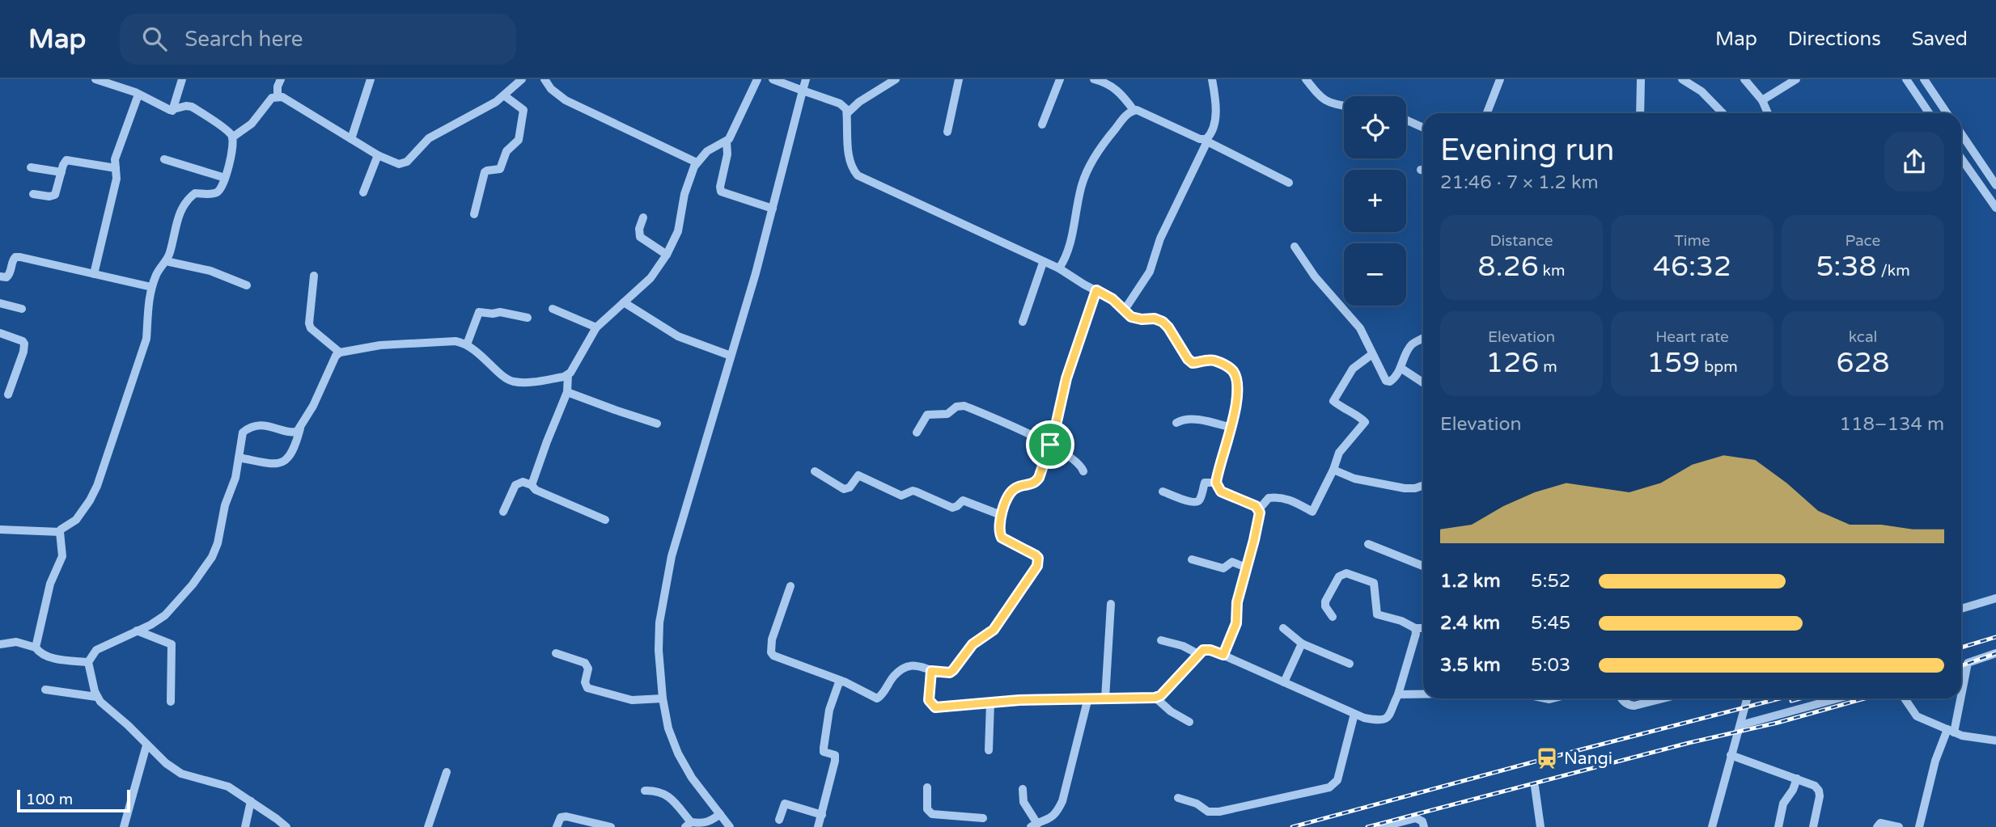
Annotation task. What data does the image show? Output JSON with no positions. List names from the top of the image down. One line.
{"places":{"station":["Nangi"]},"scale_bar":"100 m","page":{"header":"Map","search":"Search here","nav":["Map","Directions","Saved"],"map_buttons":["+","−"],"heading":["Evening run","21:46 · 7 × 1.2 km"],"stats":[["Distance","8.26 km"],["Time","46:32"],["Pace","5:38 /km"],["Elevation","126 m"],["Heart rate","159 bpm"],["kcal","628"]],"chart":["Elevation","118–134 m"],"list":[{"name":"1.2 km","note":"5:52"},{"name":"2.4 km","note":"5:45"},{"name":"3.5 km","note":"5:03"}],"scale":"100 m"}}
